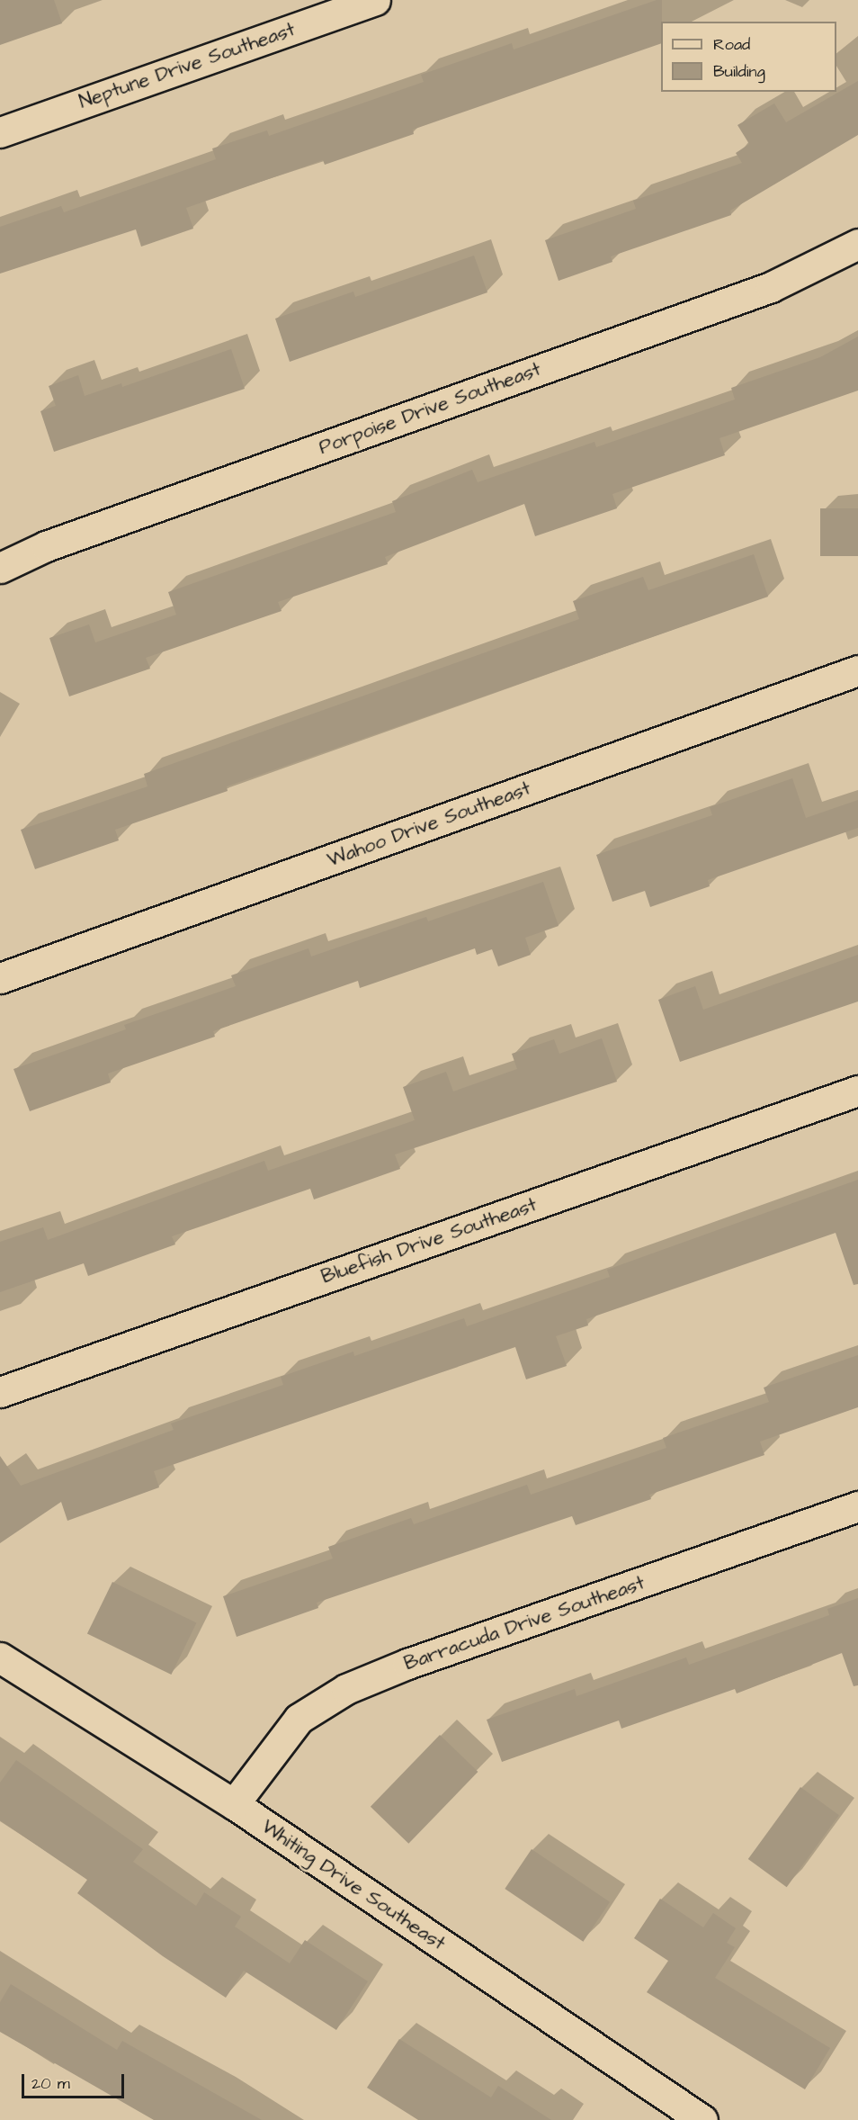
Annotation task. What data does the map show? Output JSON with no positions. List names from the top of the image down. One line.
{"streets":{"street":["Neptune Drive Southeast","Porpoise Drive Southeast","Wahoo Drive Southeast","Bluefish Drive Southeast","Barracuda Drive Southeast","Whiting Drive Southeast"]},"crossings":[["Barracuda Drive Southeast","Whiting Drive Southeast"]],"legend":["Road","Building"],"scale_bar":"20 m"}
